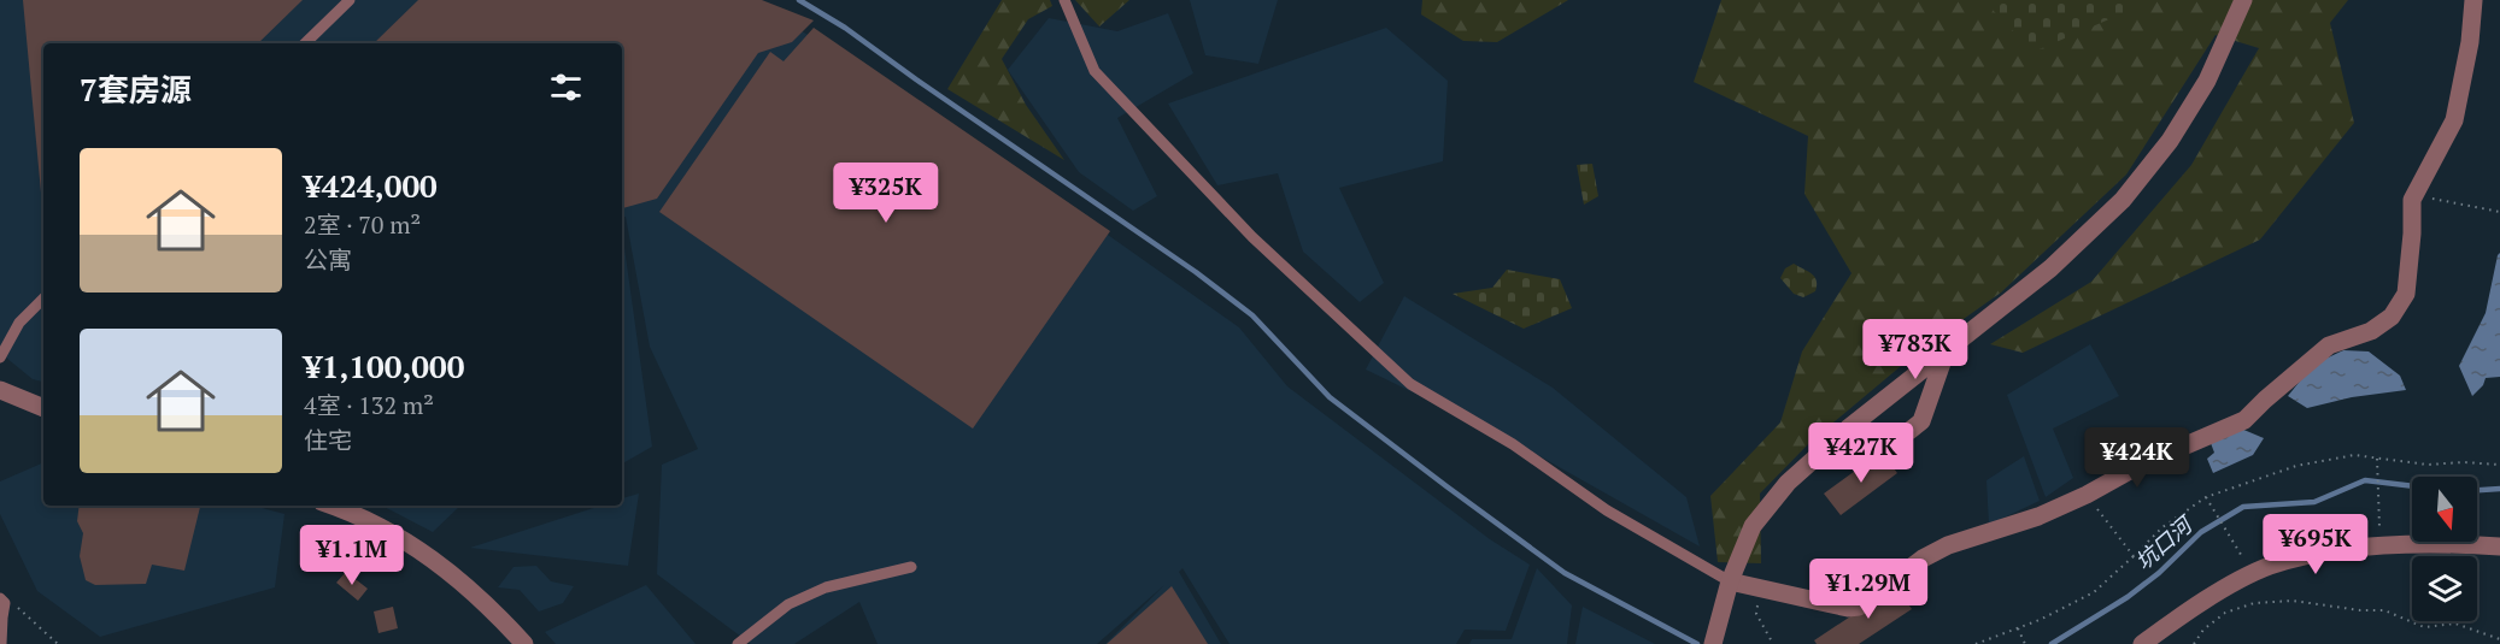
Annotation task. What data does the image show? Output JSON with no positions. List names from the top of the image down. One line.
{"water":["坑口河"],"north":"bottom","page":{"heading":"7套房源","list":[{"name":"¥424,000","note":"2室 · 70 m² · 公寓"},{"name":"¥1,100,000","note":"4室 · 132 m² · 住宅"}],"price":["¥325K","¥783K","¥427K","¥424K","¥695K","¥1.1M","¥1.29M"]}}
